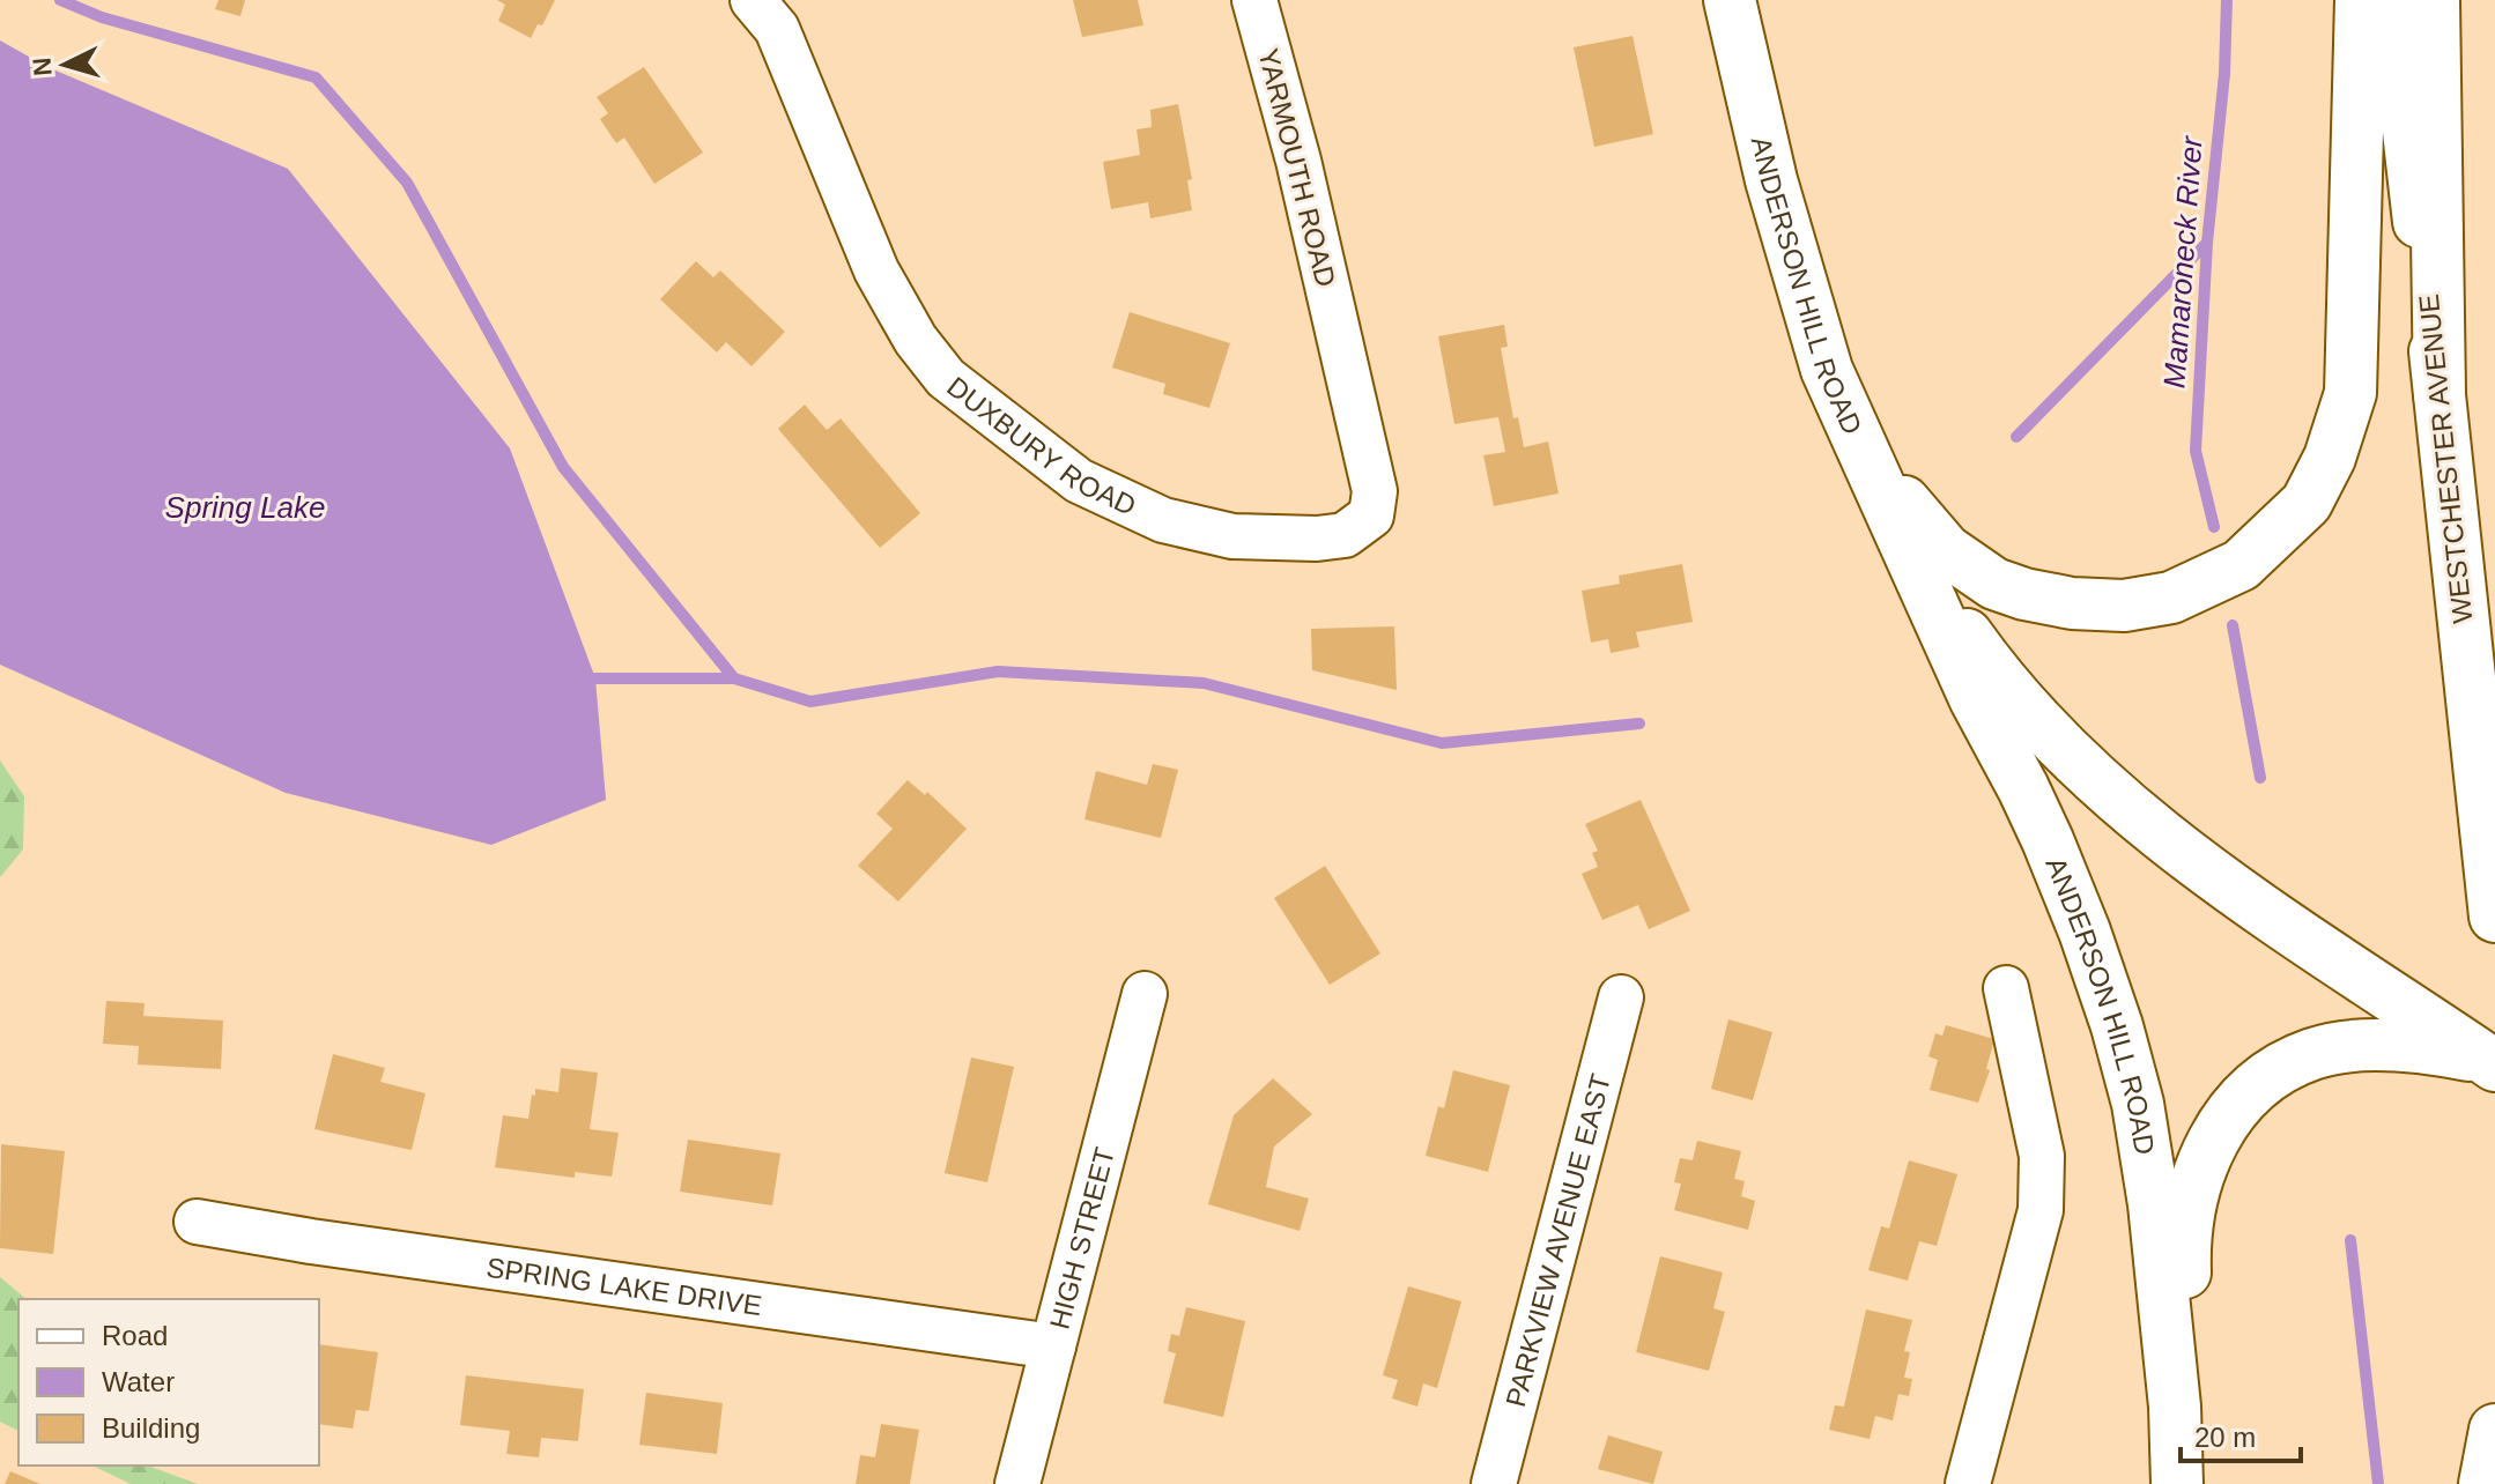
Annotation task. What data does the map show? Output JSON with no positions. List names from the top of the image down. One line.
{"streets":{"main road":["ANDERSON HILL ROAD","WESTCHESTER AVENUE"],"street":["YARMOUTH ROAD","DUXBURY ROAD","HIGH STREET","PARKVIEW AVENUE EAST","SPRING LAKE DRIVE"]},"crossings":[["YARMOUTH ROAD","DUXBURY ROAD"],["HIGH STREET","SPRING LAKE DRIVE"]],"water":["Mamaroneck River","Spring Lake"],"legend":["Road","Water","Building"],"scale_bar":"20 m","north":"left"}
